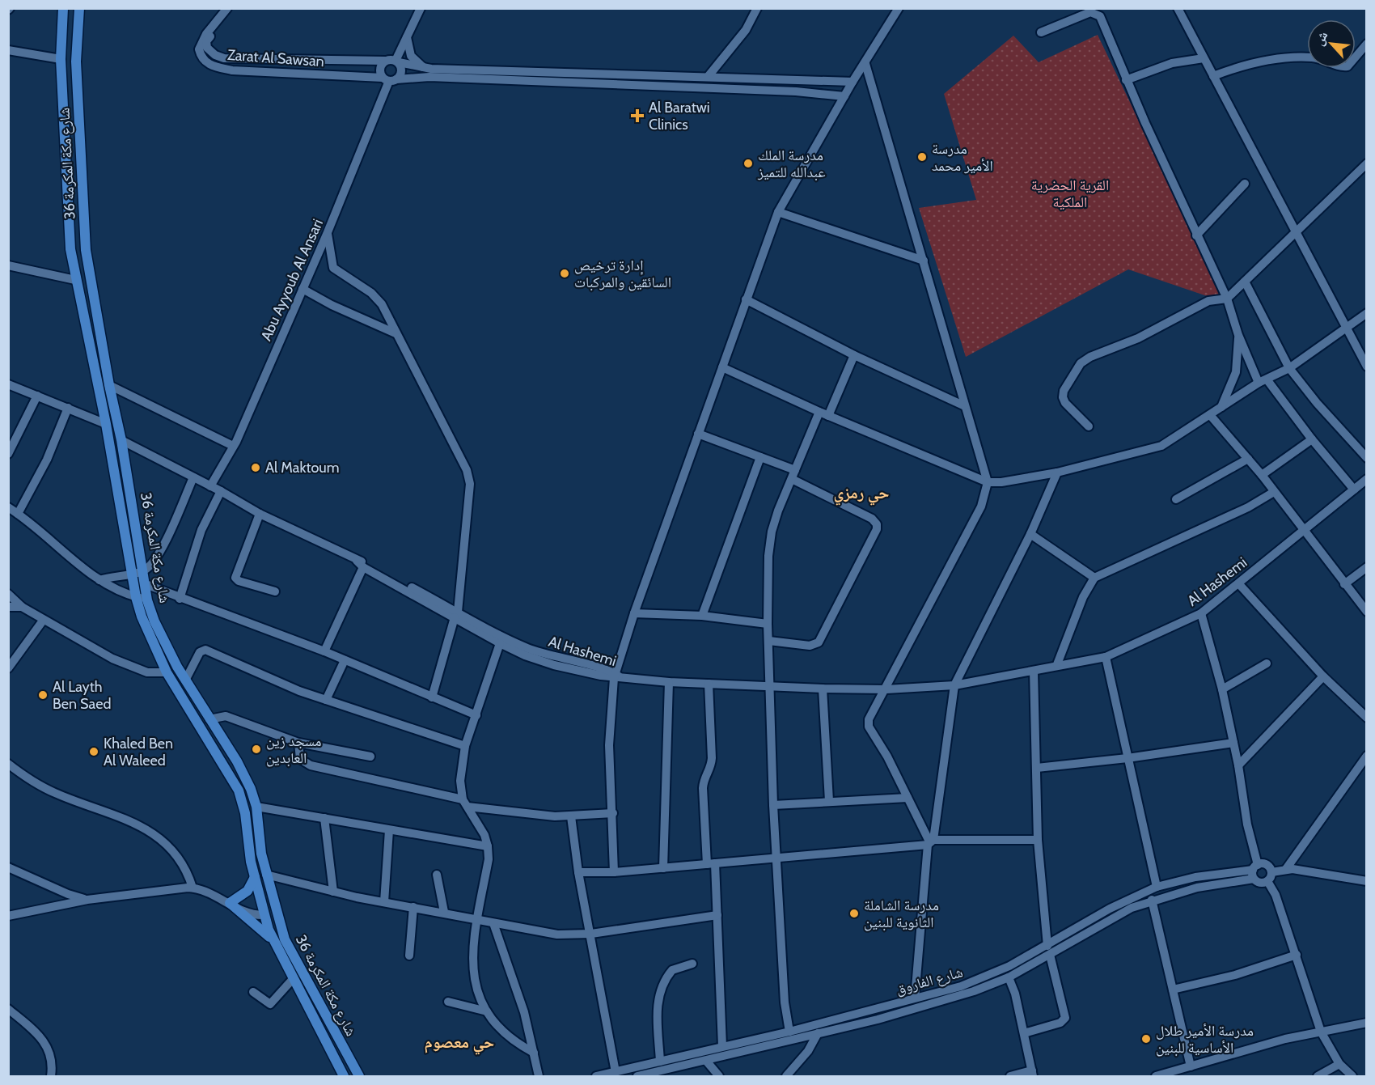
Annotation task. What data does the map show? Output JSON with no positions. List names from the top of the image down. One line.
{"streets":{"main road":["شارع مكة المكرمة 36"],"street":["Zarat Al Sawsan","Abu Ayyoub Al Ansari","Al Hashemi","شارع الفاروق"]},"crossings":[["Zarat Al Sawsan","Abu Ayyoub Al Ansari"],["شارع مكة المكرمة 36","Al Hashemi"],["Abu Ayyoub Al Ansari","Al Hashemi"]],"districts":["حي رمزي","حي معصوم"],"parks":["القرية الحضرية الملكية"],"places":{"health":["Al Baratwi Clinics"],"other":["مدرسة الأمير محمد","مدرسة الملك عبدالله للتميز","إدارة ترخيص السائقين والمركبات","Al Maktoum","Al Layth Ben Saed","مسجد زين العابدين","Khaled Ben Al Waleed","مدرسة الشاملة الثانوية للبنين","مدرسة الأمير طلال الأساسية للبنين"]},"north":"top left"}
